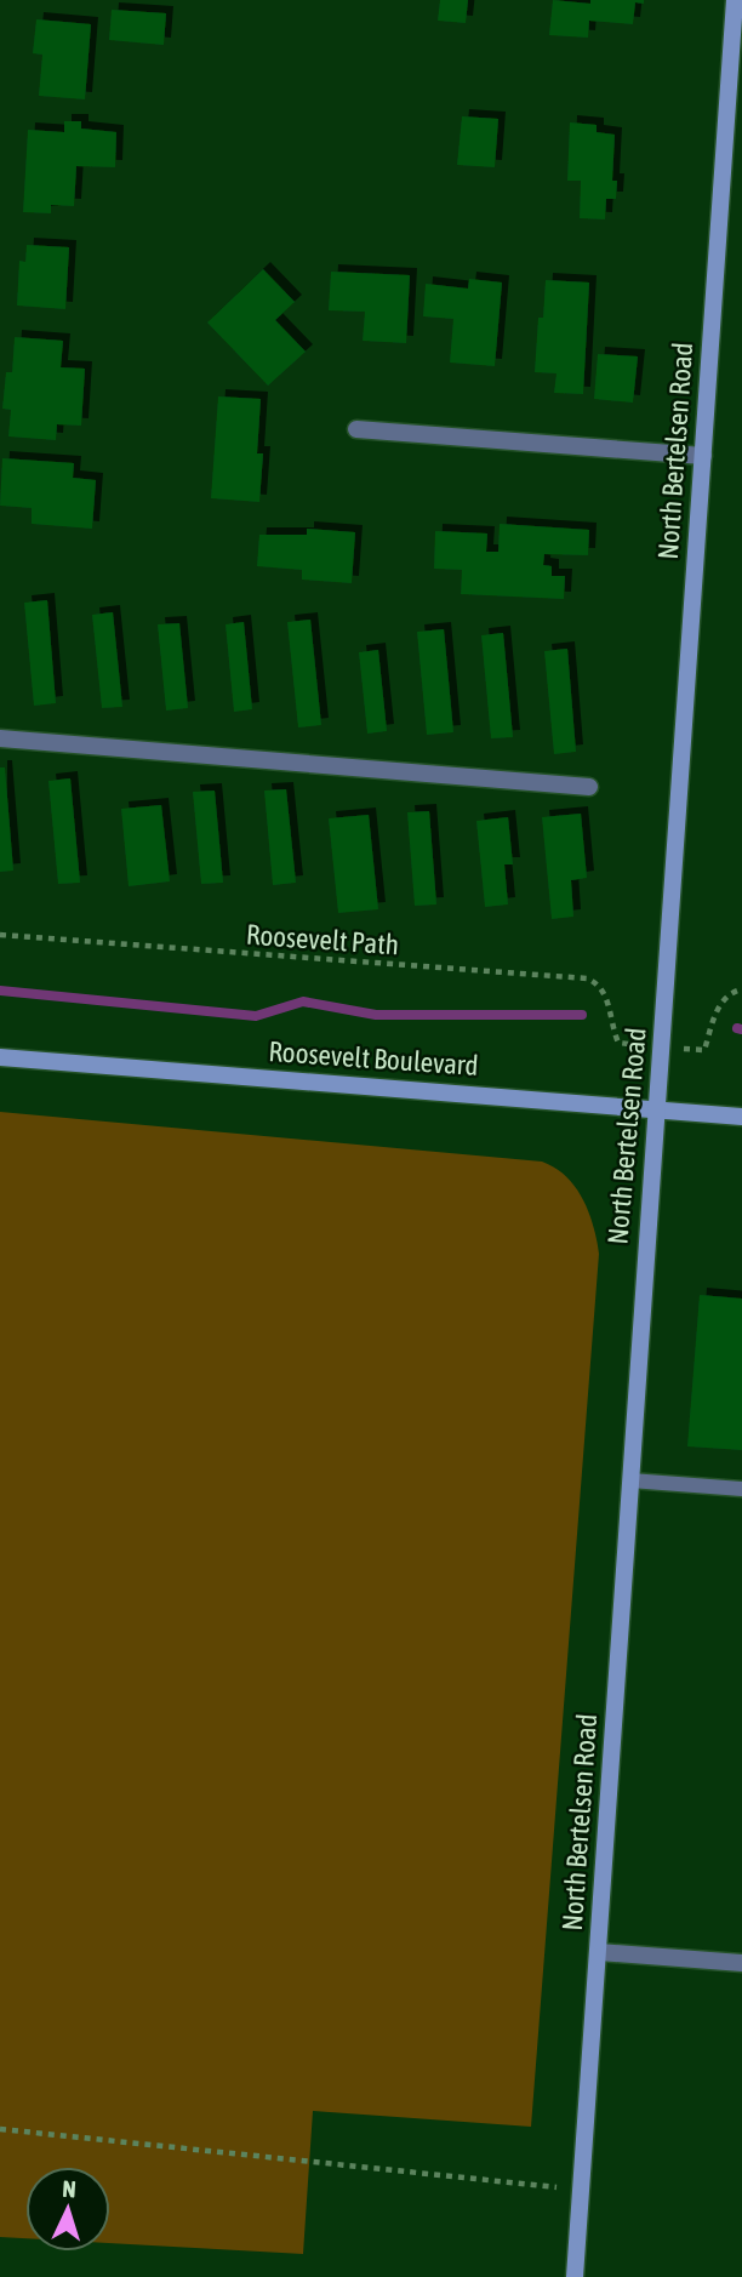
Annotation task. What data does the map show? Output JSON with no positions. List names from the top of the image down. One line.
{"streets":{"street":["North Bertelsen Road","Roosevelt Boulevard"],"path":["Roosevelt Path"]},"crossings":[["North Bertelsen Road","Roosevelt Boulevard"]],"north":"top"}
